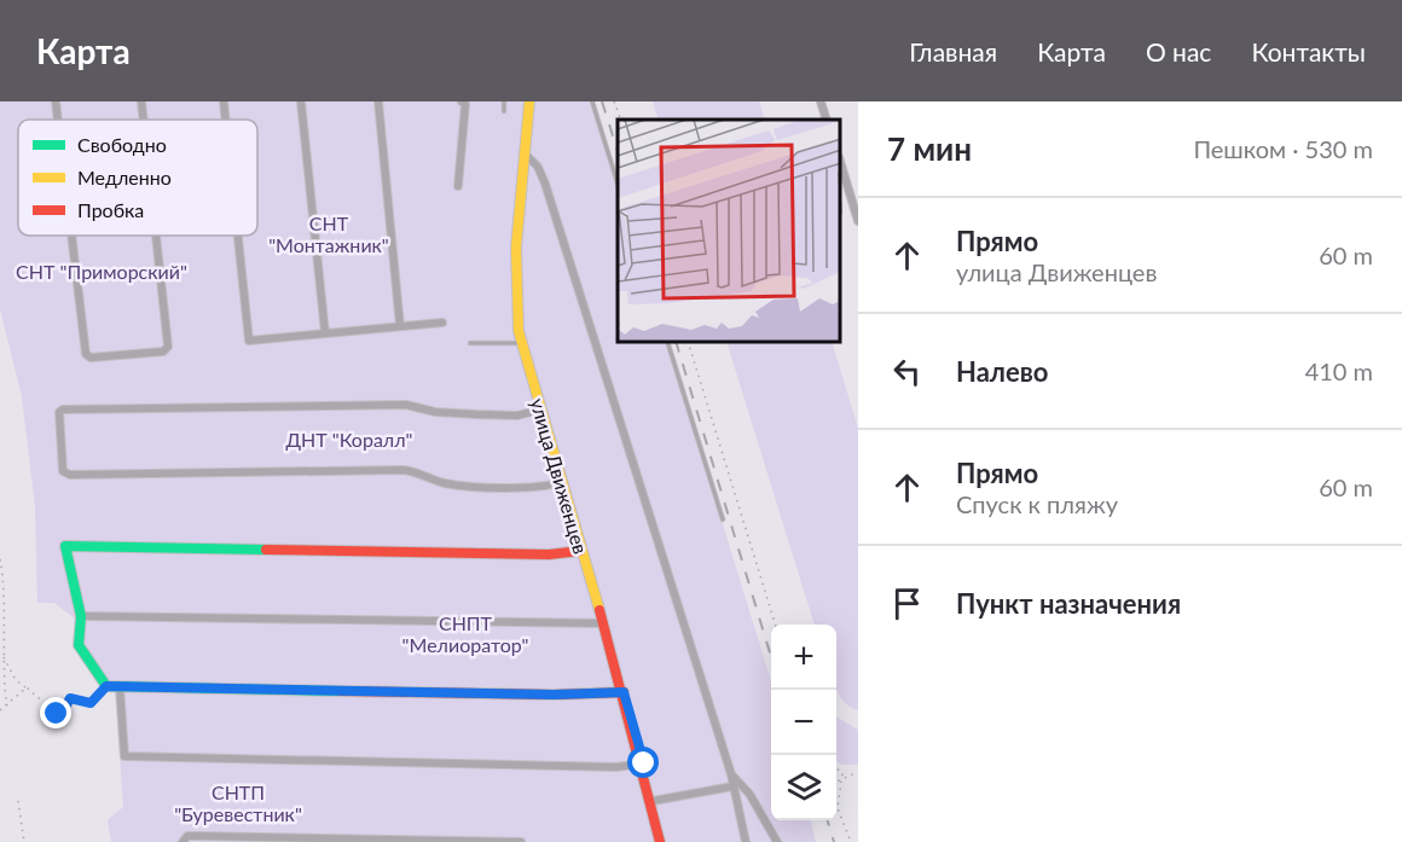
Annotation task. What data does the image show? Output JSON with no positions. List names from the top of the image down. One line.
{"streets":{"street":["улица Движенцев"]},"parks":["СНТ \"Монтажник\"","СНТ \"Приморский\"","ДНТ \"Коралл\"","СНПТ \"Мелиоратор\"","СНТП \"Буревестник\""],"legend":["Свободно","Медленно","Пробка"],"page":{"header":"Карта","nav":["Главная","Карта","О нас","Контакты"],"heading":["7 мин","Пешком · 530 m"],"list":[["Прямо","улица Движенцев","60 m"],["Налево","410 m"],["Прямо","Спуск к пляжу","60 m"],"Пункт назначения"],"map_buttons":["+","−"]}}
